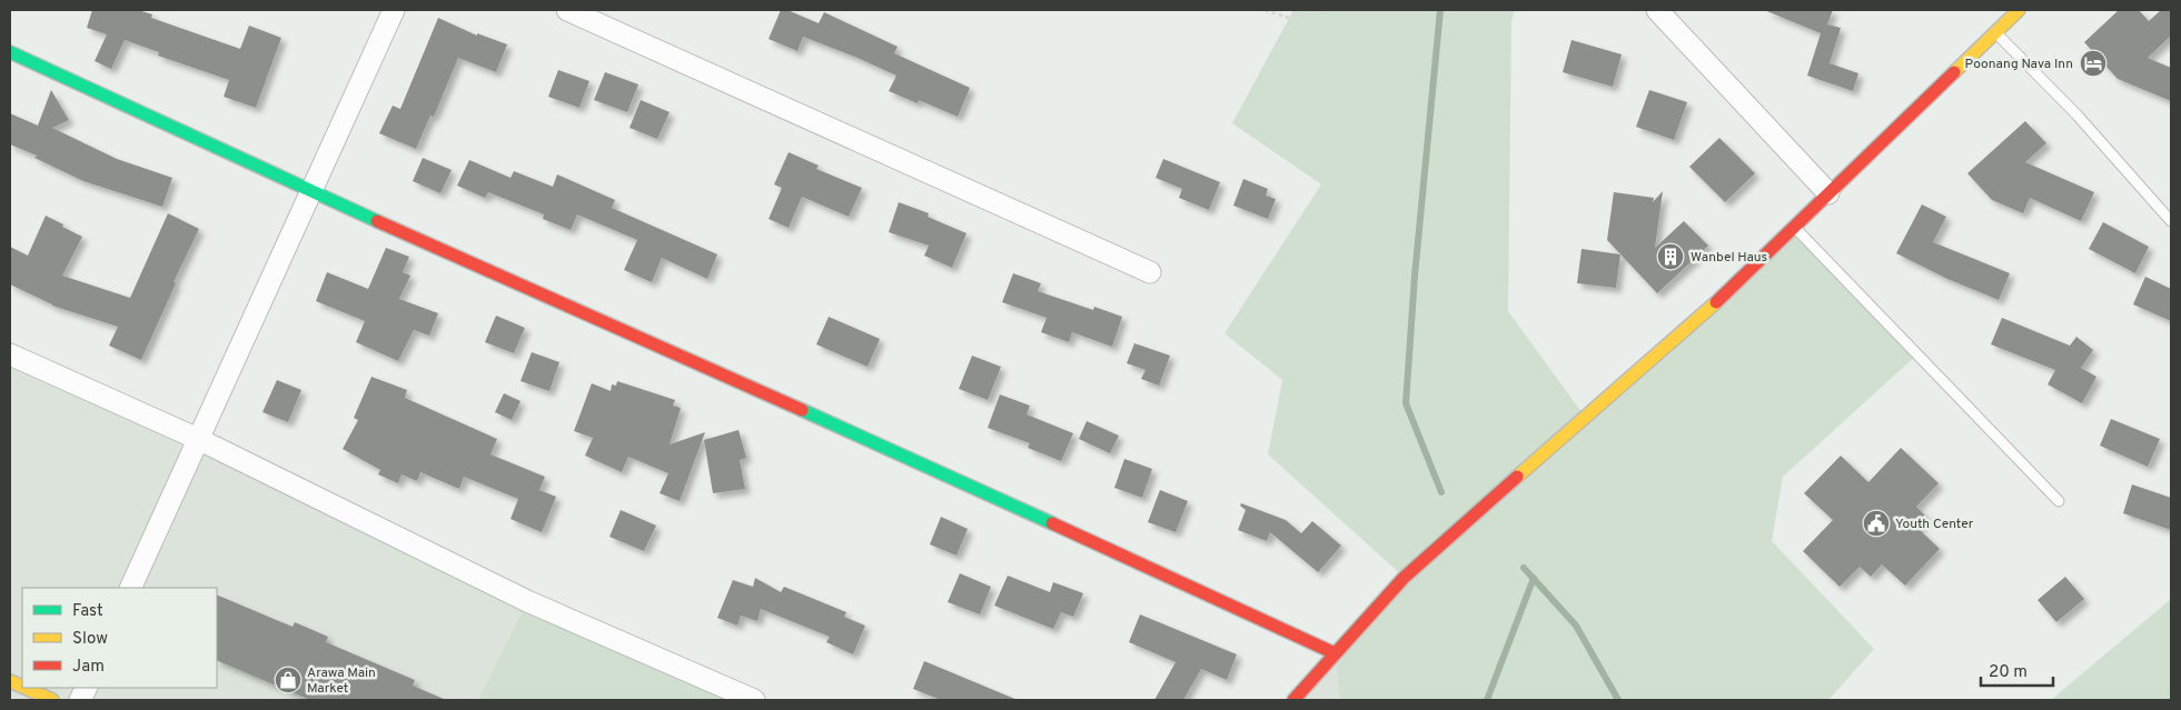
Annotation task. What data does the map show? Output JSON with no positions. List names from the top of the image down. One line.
{"places":{"hotel":["Poonang Nava Inn"],"building":["Wanbel Haus"],"public building":["Youth Center"],"shop":["Arawa Main Market"]},"legend":["Fast","Slow","Jam"],"scale_bar":"20 m"}
